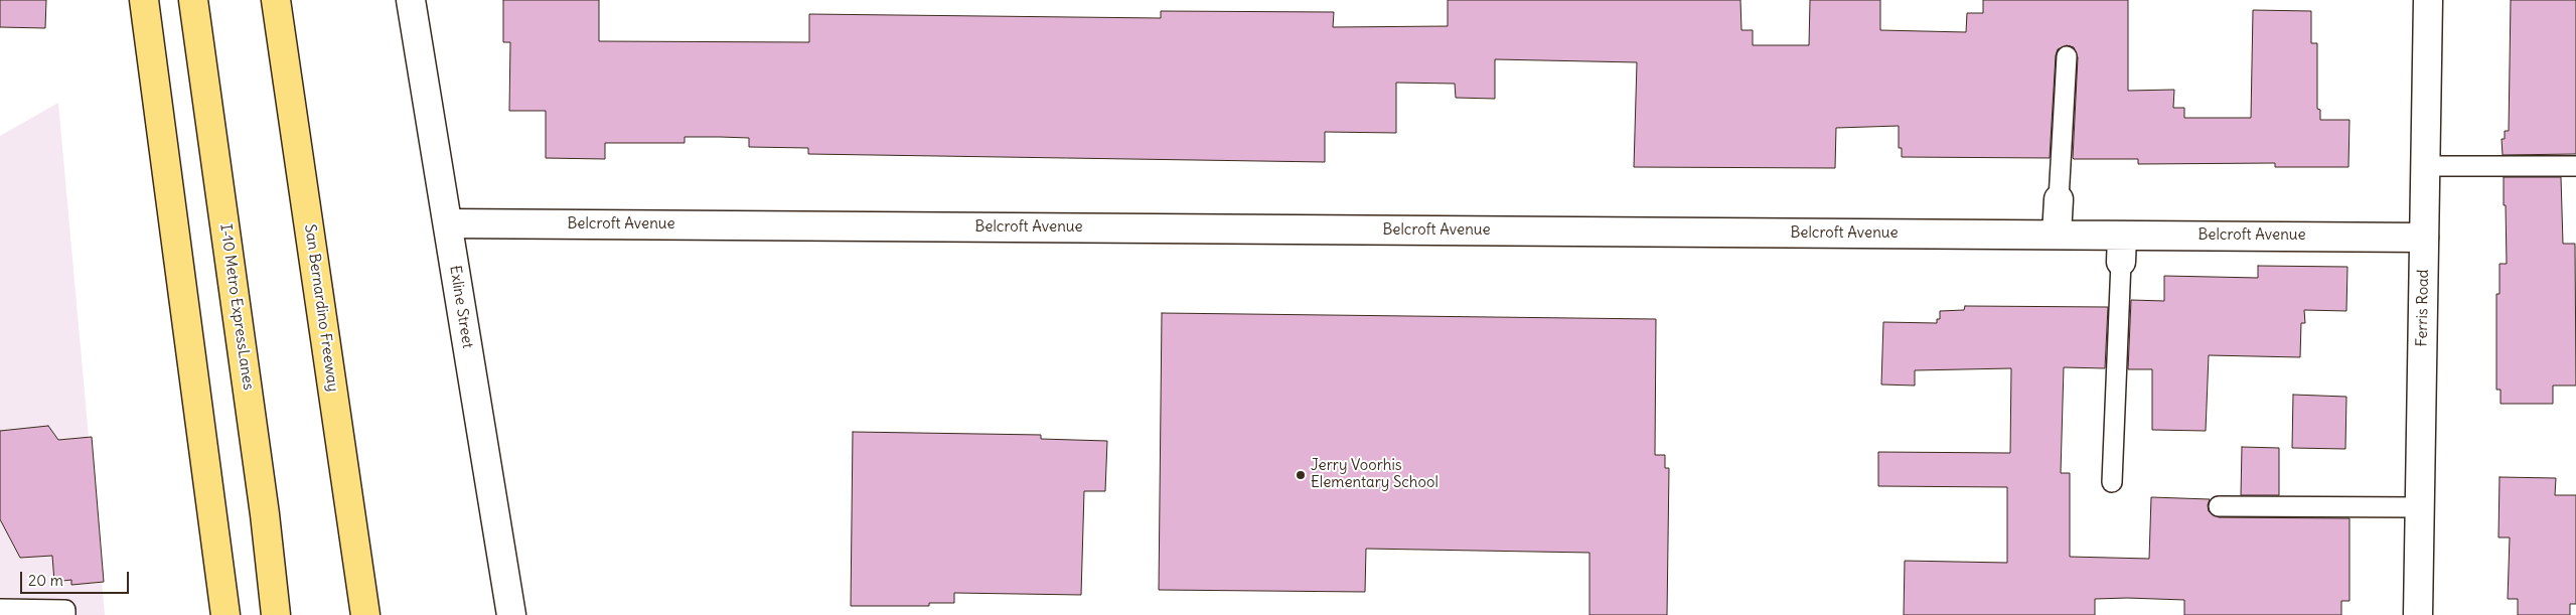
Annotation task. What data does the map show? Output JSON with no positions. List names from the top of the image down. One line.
{"streets":{"highway":["I-10 Metro ExpressLanes","San Bernardino Freeway"],"street":["Belcroft Avenue","Exline Street","Ferris Road"]},"crossings":[["Belcroft Avenue","Exline Street"],["Belcroft Avenue","Ferris Road"]],"places":["Jerry Voorhis Elementary School"],"scale_bar":"20 m"}
